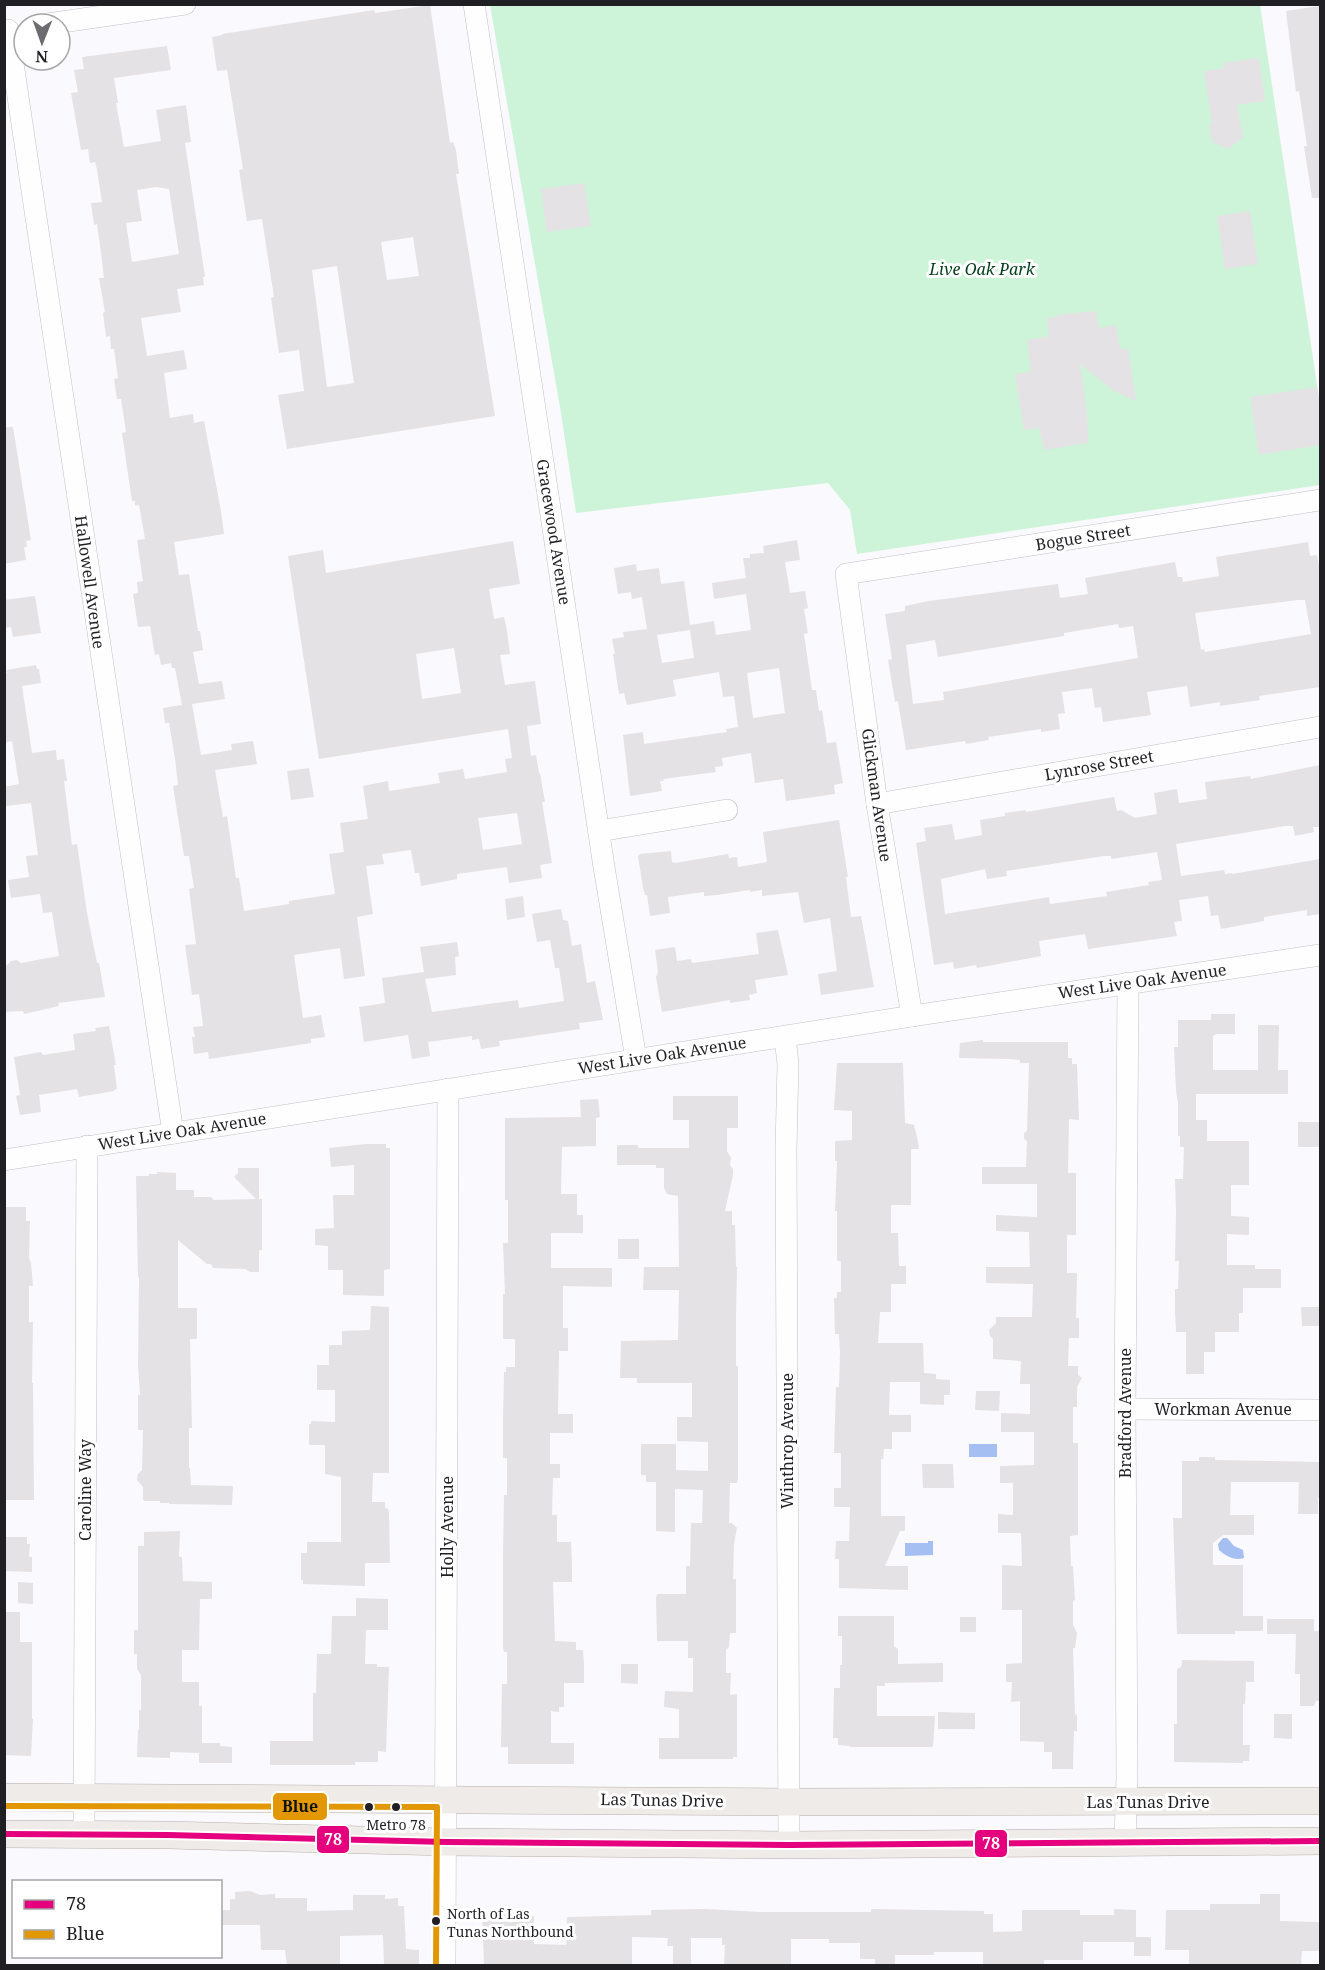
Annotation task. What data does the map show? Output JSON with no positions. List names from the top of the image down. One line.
{"streets":{"main road":["Las Tunas Drive"],"street":["Gracewood Avenue","Bogue Street","Hallowell Avenue","Lynrose Street","Glickman Avenue","West Live Oak Avenue","Workman Avenue","Bradford Avenue","Winthrop Avenue","Caroline Way","Holly Avenue"]},"crossings":[["Gracewood Avenue","West Live Oak Avenue"],["Bogue Street","Glickman Avenue"],["Hallowell Avenue","West Live Oak Avenue"],["Lynrose Street","Glickman Avenue"],["Glickman Avenue","West Live Oak Avenue"],["West Live Oak Avenue","Bradford Avenue"],["West Live Oak Avenue","Winthrop Avenue"],["West Live Oak Avenue","Caroline Way"],["West Live Oak Avenue","Holly Avenue"],["Workman Avenue","Bradford Avenue"],["Bradford Avenue","Las Tunas Drive"],["Winthrop Avenue","Las Tunas Drive"],["Caroline Way","Las Tunas Drive"],["Holly Avenue","Las Tunas Drive"]],"parks":["Live Oak Park"],"places":["Metro 78","North of Las Tunas Northbound"],"lines":["transit line Blue","transit line 78"],"legend":["78","Blue"],"north":"bottom"}
